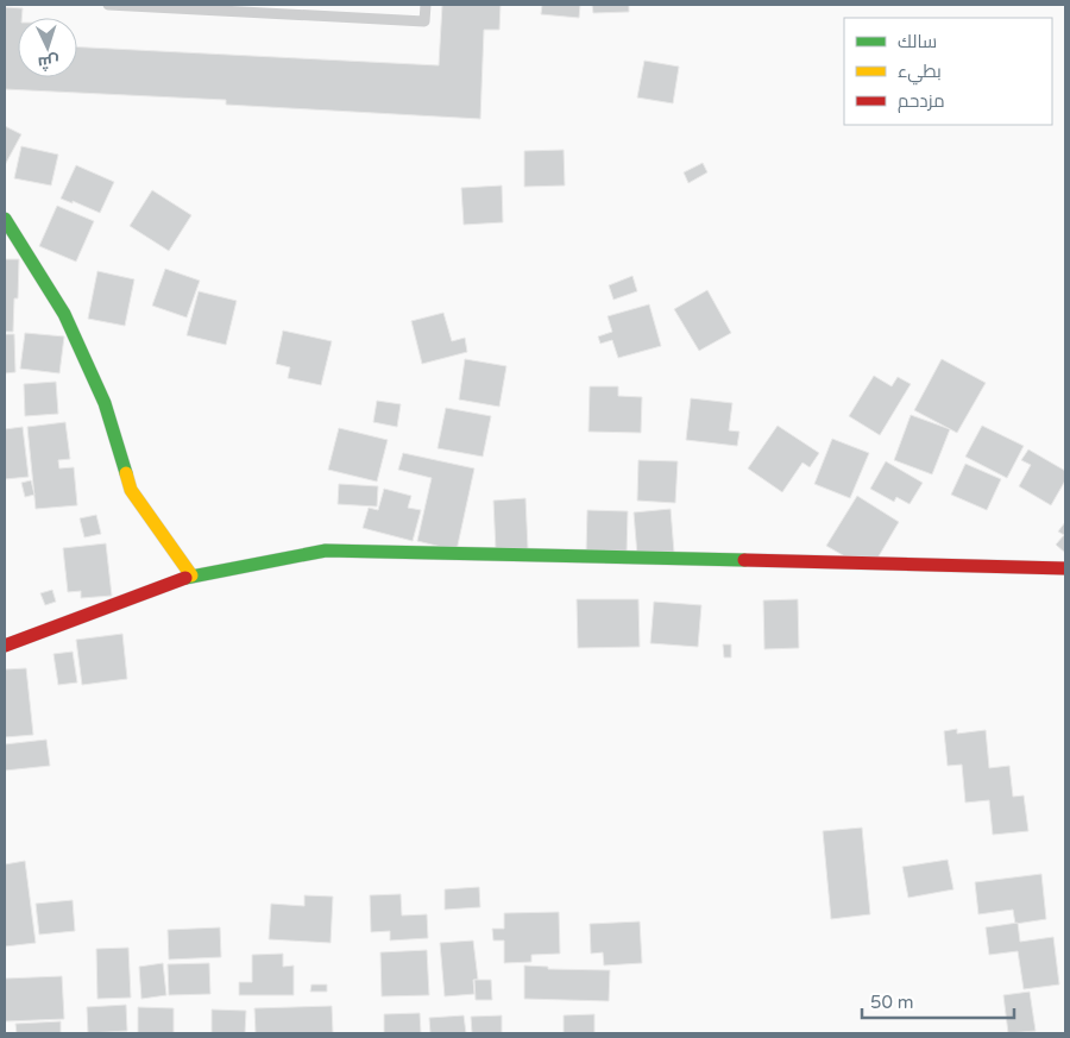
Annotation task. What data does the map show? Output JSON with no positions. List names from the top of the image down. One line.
{"legend":["سالك","بطيء","مزدحم"],"scale_bar":"50 m","north":"bottom"}
